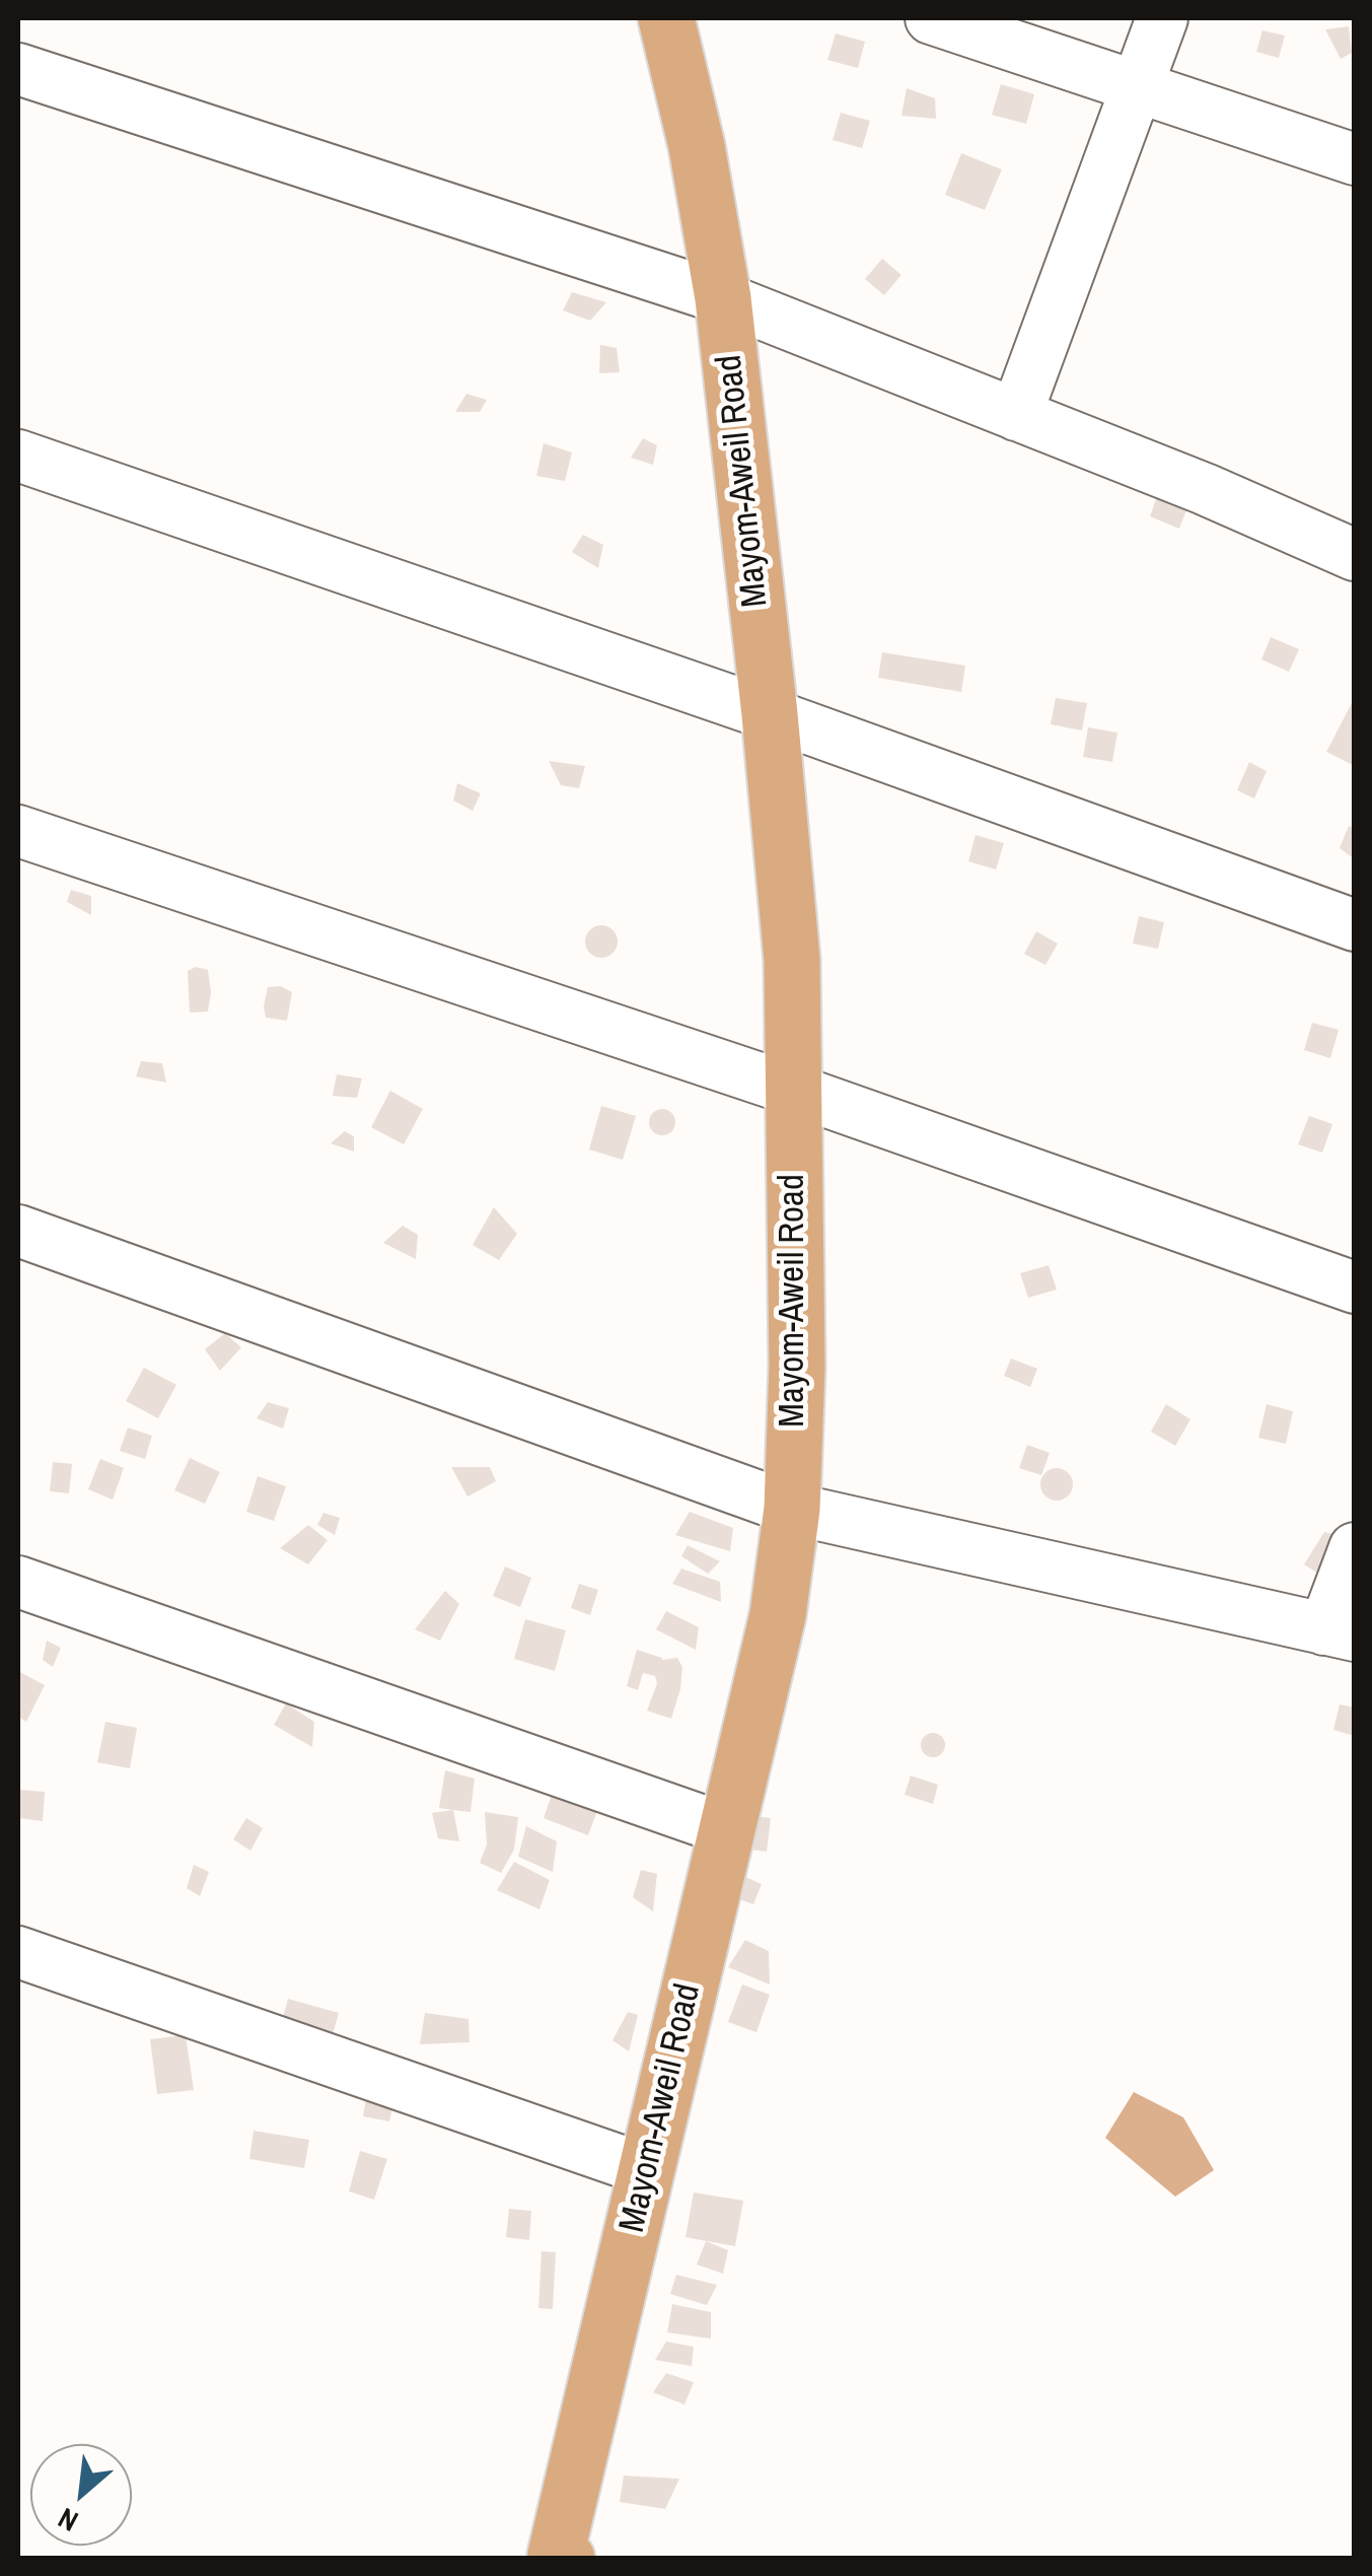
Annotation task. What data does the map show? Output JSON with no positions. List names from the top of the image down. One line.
{"streets":{"main road":["Mayom-Aweil Road"]},"north":"bottom left"}
